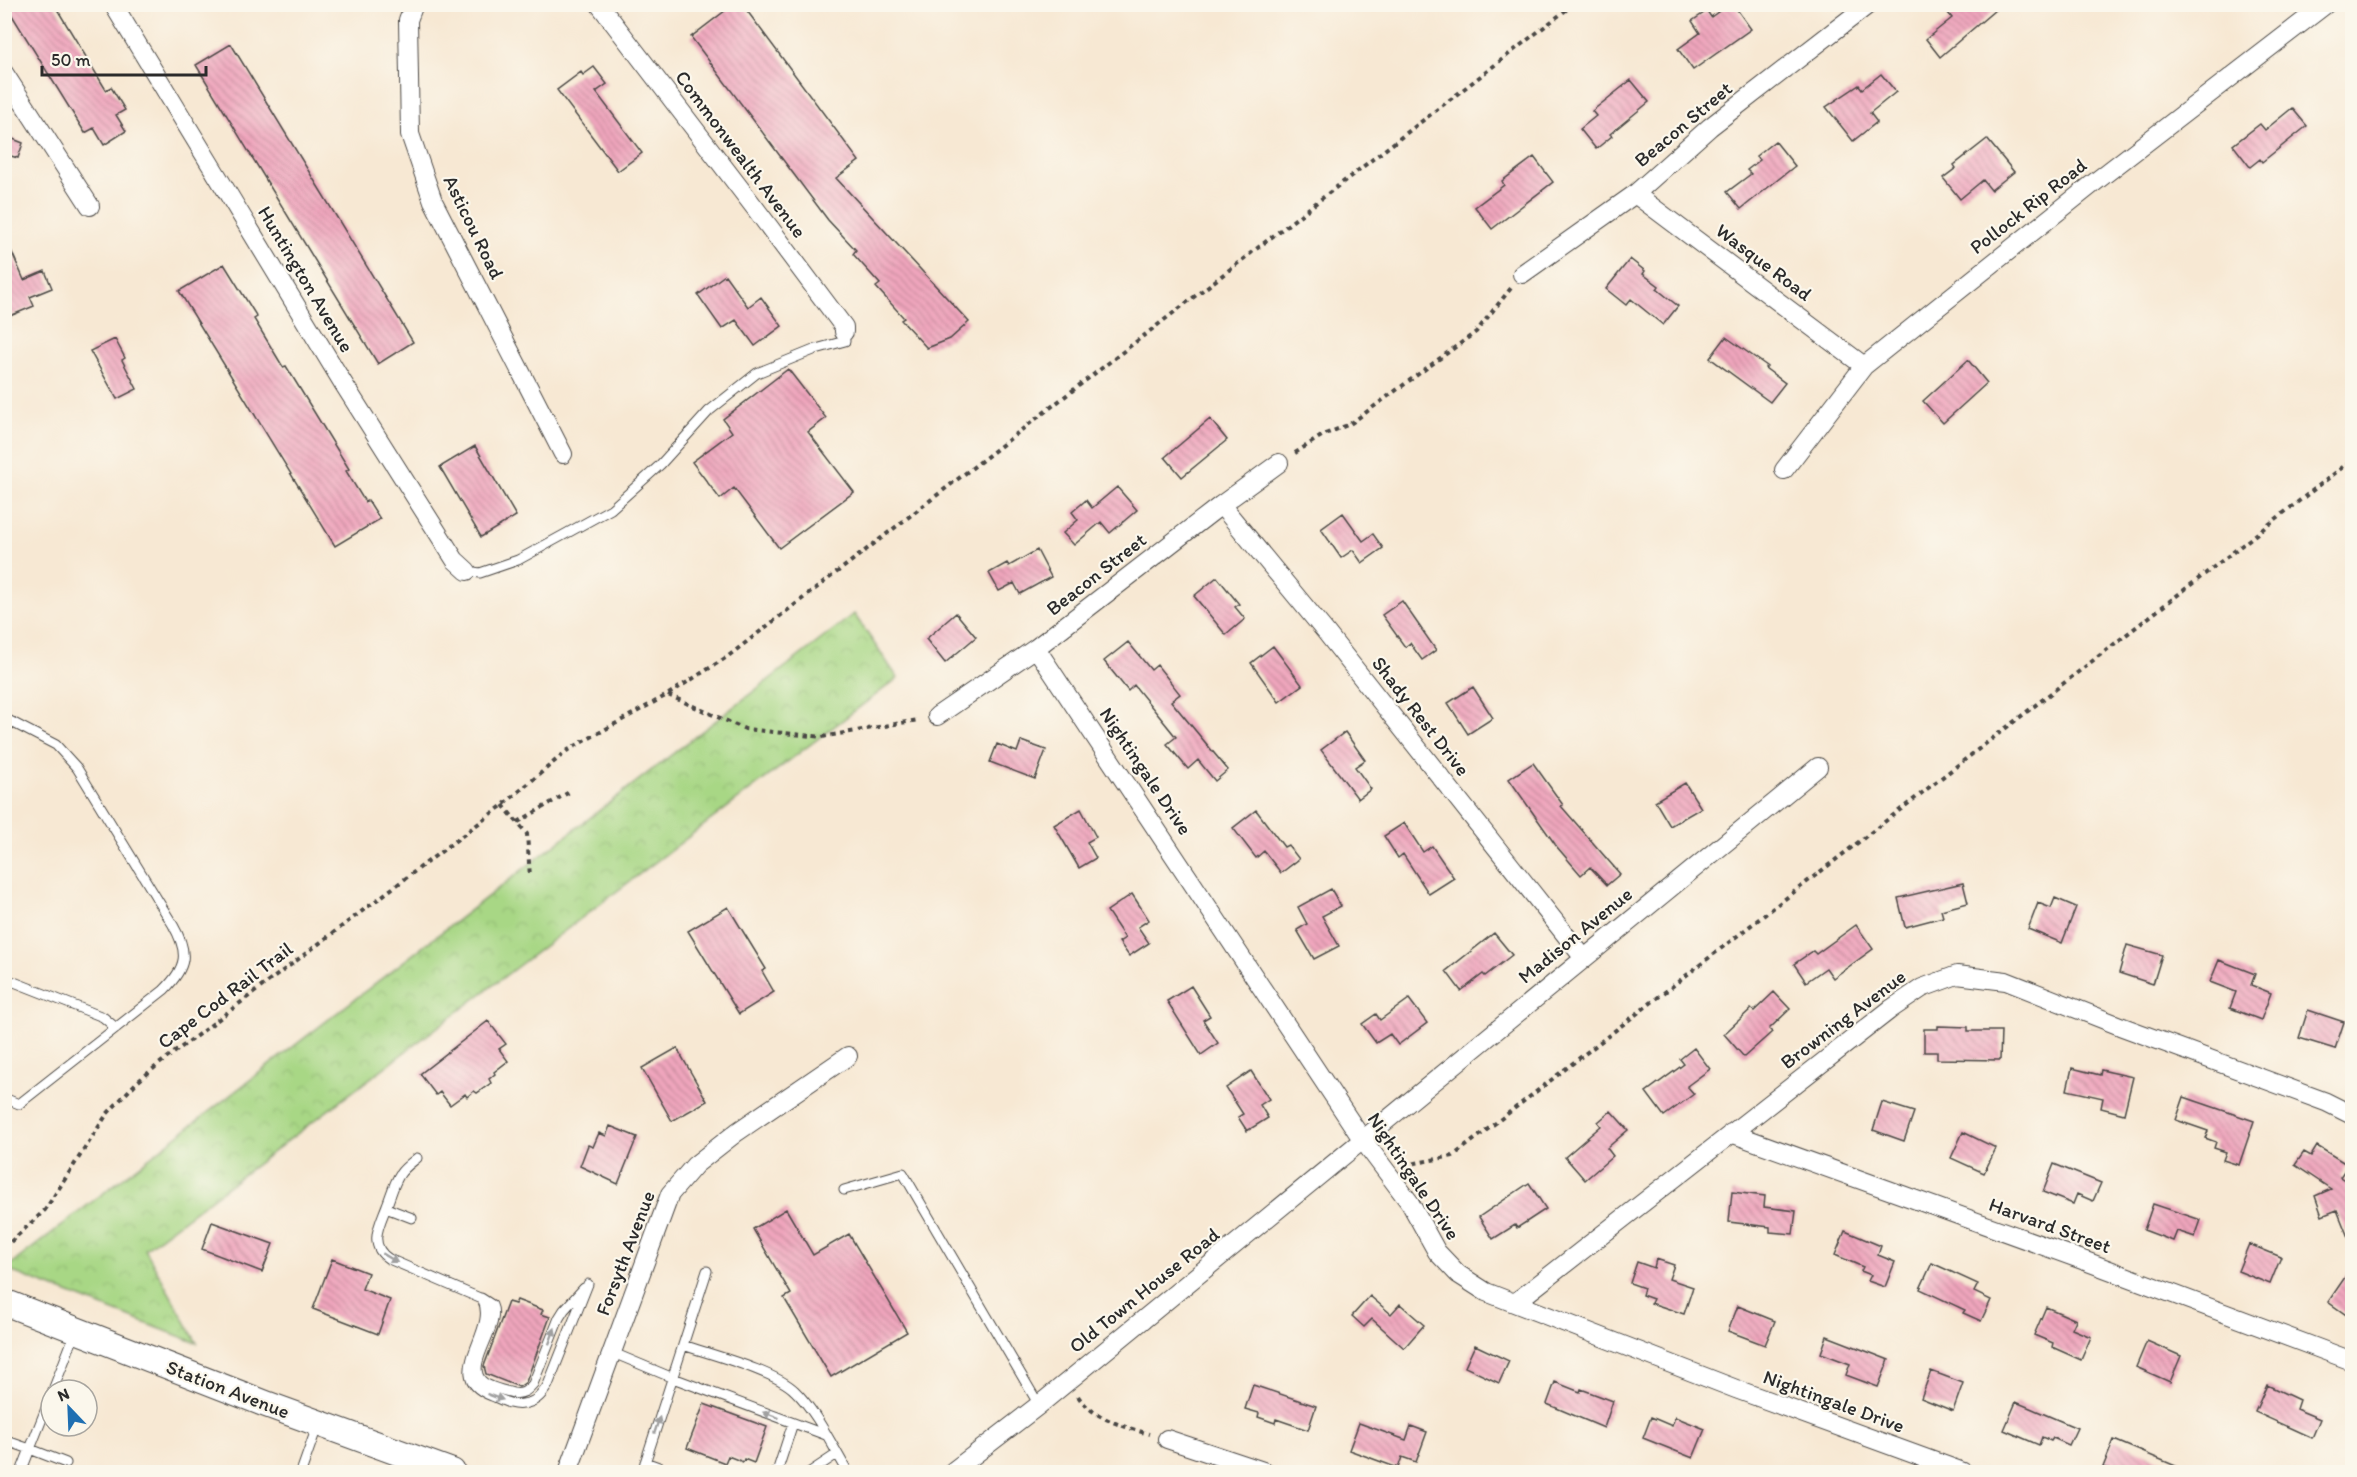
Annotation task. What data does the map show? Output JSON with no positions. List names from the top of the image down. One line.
{"streets":{"main road":["Station Avenue"],"street":["Beacon Street","Commonwealth Avenue","Pollock Rip Road","Asticou Road","Wasque Road","Huntington Avenue","Shady Rest Drive","Nightingale Drive","Madison Avenue","Browning Avenue","Harvard Street","Forsyth Avenue","Old Town House Road"],"path":["Cape Cod Rail Trail"]},"crossings":[["Beacon Street","Wasque Road"],["Beacon Street","Shady Rest Drive"],["Beacon Street","Nightingale Drive"],["Pollock Rip Road","Wasque Road"],["Shady Rest Drive","Madison Avenue"],["Nightingale Drive","Madison Avenue"],["Nightingale Drive","Browning Avenue"],["Nightingale Drive","Old Town House Road"],["Madison Avenue","Old Town House Road"],["Browning Avenue","Harvard Street"]],"scale_bar":"50 m","north":"top left"}
